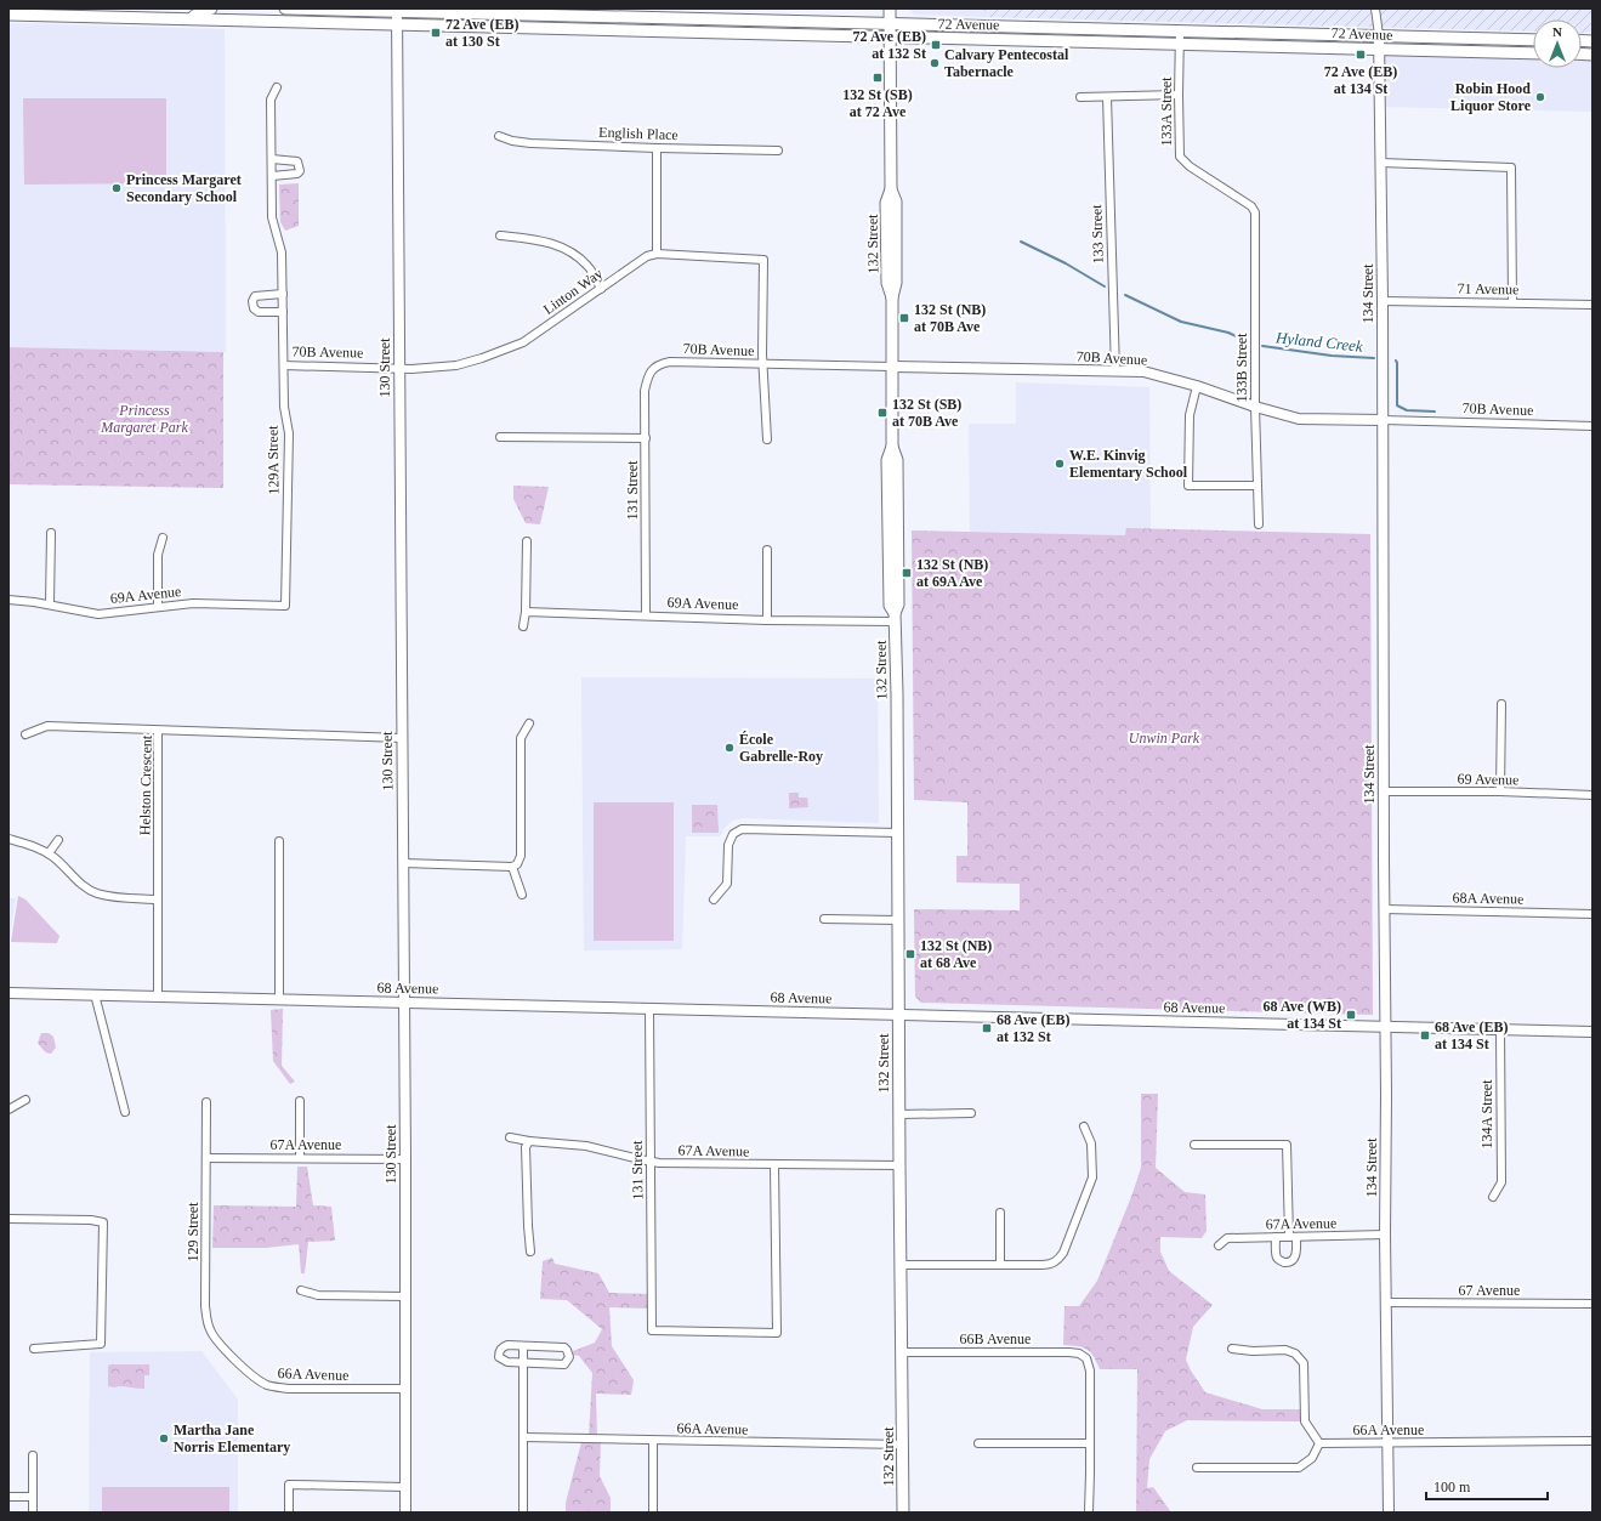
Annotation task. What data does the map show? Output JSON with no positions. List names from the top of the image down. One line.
{"streets":{"main road":["72 Avenue","132 Street"],"street":["133A Street","English Place","133 Street","71 Avenue","Linton Way","134 Street","70B Avenue","130 Street","133B Street","129A Street","131 Street","69A Avenue","69 Avenue","Helston Crescent","68A Avenue","68 Avenue","134A Street","67A Avenue","129 Street","67 Avenue","66B Avenue","66A Avenue"]},"crossings":[["72 Avenue","133A Street"],["72 Avenue","132 Street"],["72 Avenue","134 Street"],["72 Avenue","130 Street"],["133A Street","133B Street"],["133 Street","70B Avenue"],["132 Street","70B Avenue"],["132 Street","69A Avenue"],["132 Street","68 Avenue"],["132 Street","67A Avenue"],["132 Street","66B Avenue"],["132 Street","66A Avenue"],["71 Avenue","134 Street"],["Linton Way","70B Avenue"],["Linton Way","130 Street"],["134 Street","70B Avenue"],["134 Street","69 Avenue"],["134 Street","68A Avenue"],["134 Street","68 Avenue"],["134 Street","67A Avenue"],["134 Street","67 Avenue"],["134 Street","66A Avenue"],["70B Avenue","130 Street"],["70B Avenue","133B Street"],["70B Avenue","129A Street"],["70B Avenue","131 Street"],["130 Street","Helston Crescent"],["130 Street","68 Avenue"],["130 Street","67A Avenue"],["130 Street","66A Avenue"],["129A Street","69A Avenue"],["131 Street","69A Avenue"],["131 Street","68 Avenue"],["131 Street","67A Avenue"],["Helston Crescent","68 Avenue"],["68 Avenue","134A Street"],["67A Avenue","129 Street"],["129 Street","66A Avenue"]],"water":["Hyland Creek"],"parks":["Princess Margaret Park","Unwin Park"],"places":{"transit":["72 Ave (EB) at 130 St","72 Ave (EB) at 132 St","72 Ave (EB) at 134 St","132 St (SB) at 72 Ave","132 St (NB) at 70B Ave","132 St (SB) at 70B Ave","132 St (NB) at 69A Ave","132 St (NB) at 68 Ave","68 Ave (WB) at 134 St","68 Ave (EB) at 132 St","68 Ave (EB) at 134 St"],"other":["Calvary Pentecostal Tabernacle","Robin Hood Liquor Store","Princess Margaret Secondary School","W.E. Kinvig Elementary School","École Gabrelle-Roy","Martha Jane Norris Elementary"]},"scale_bar":"100 m","north":"top"}
